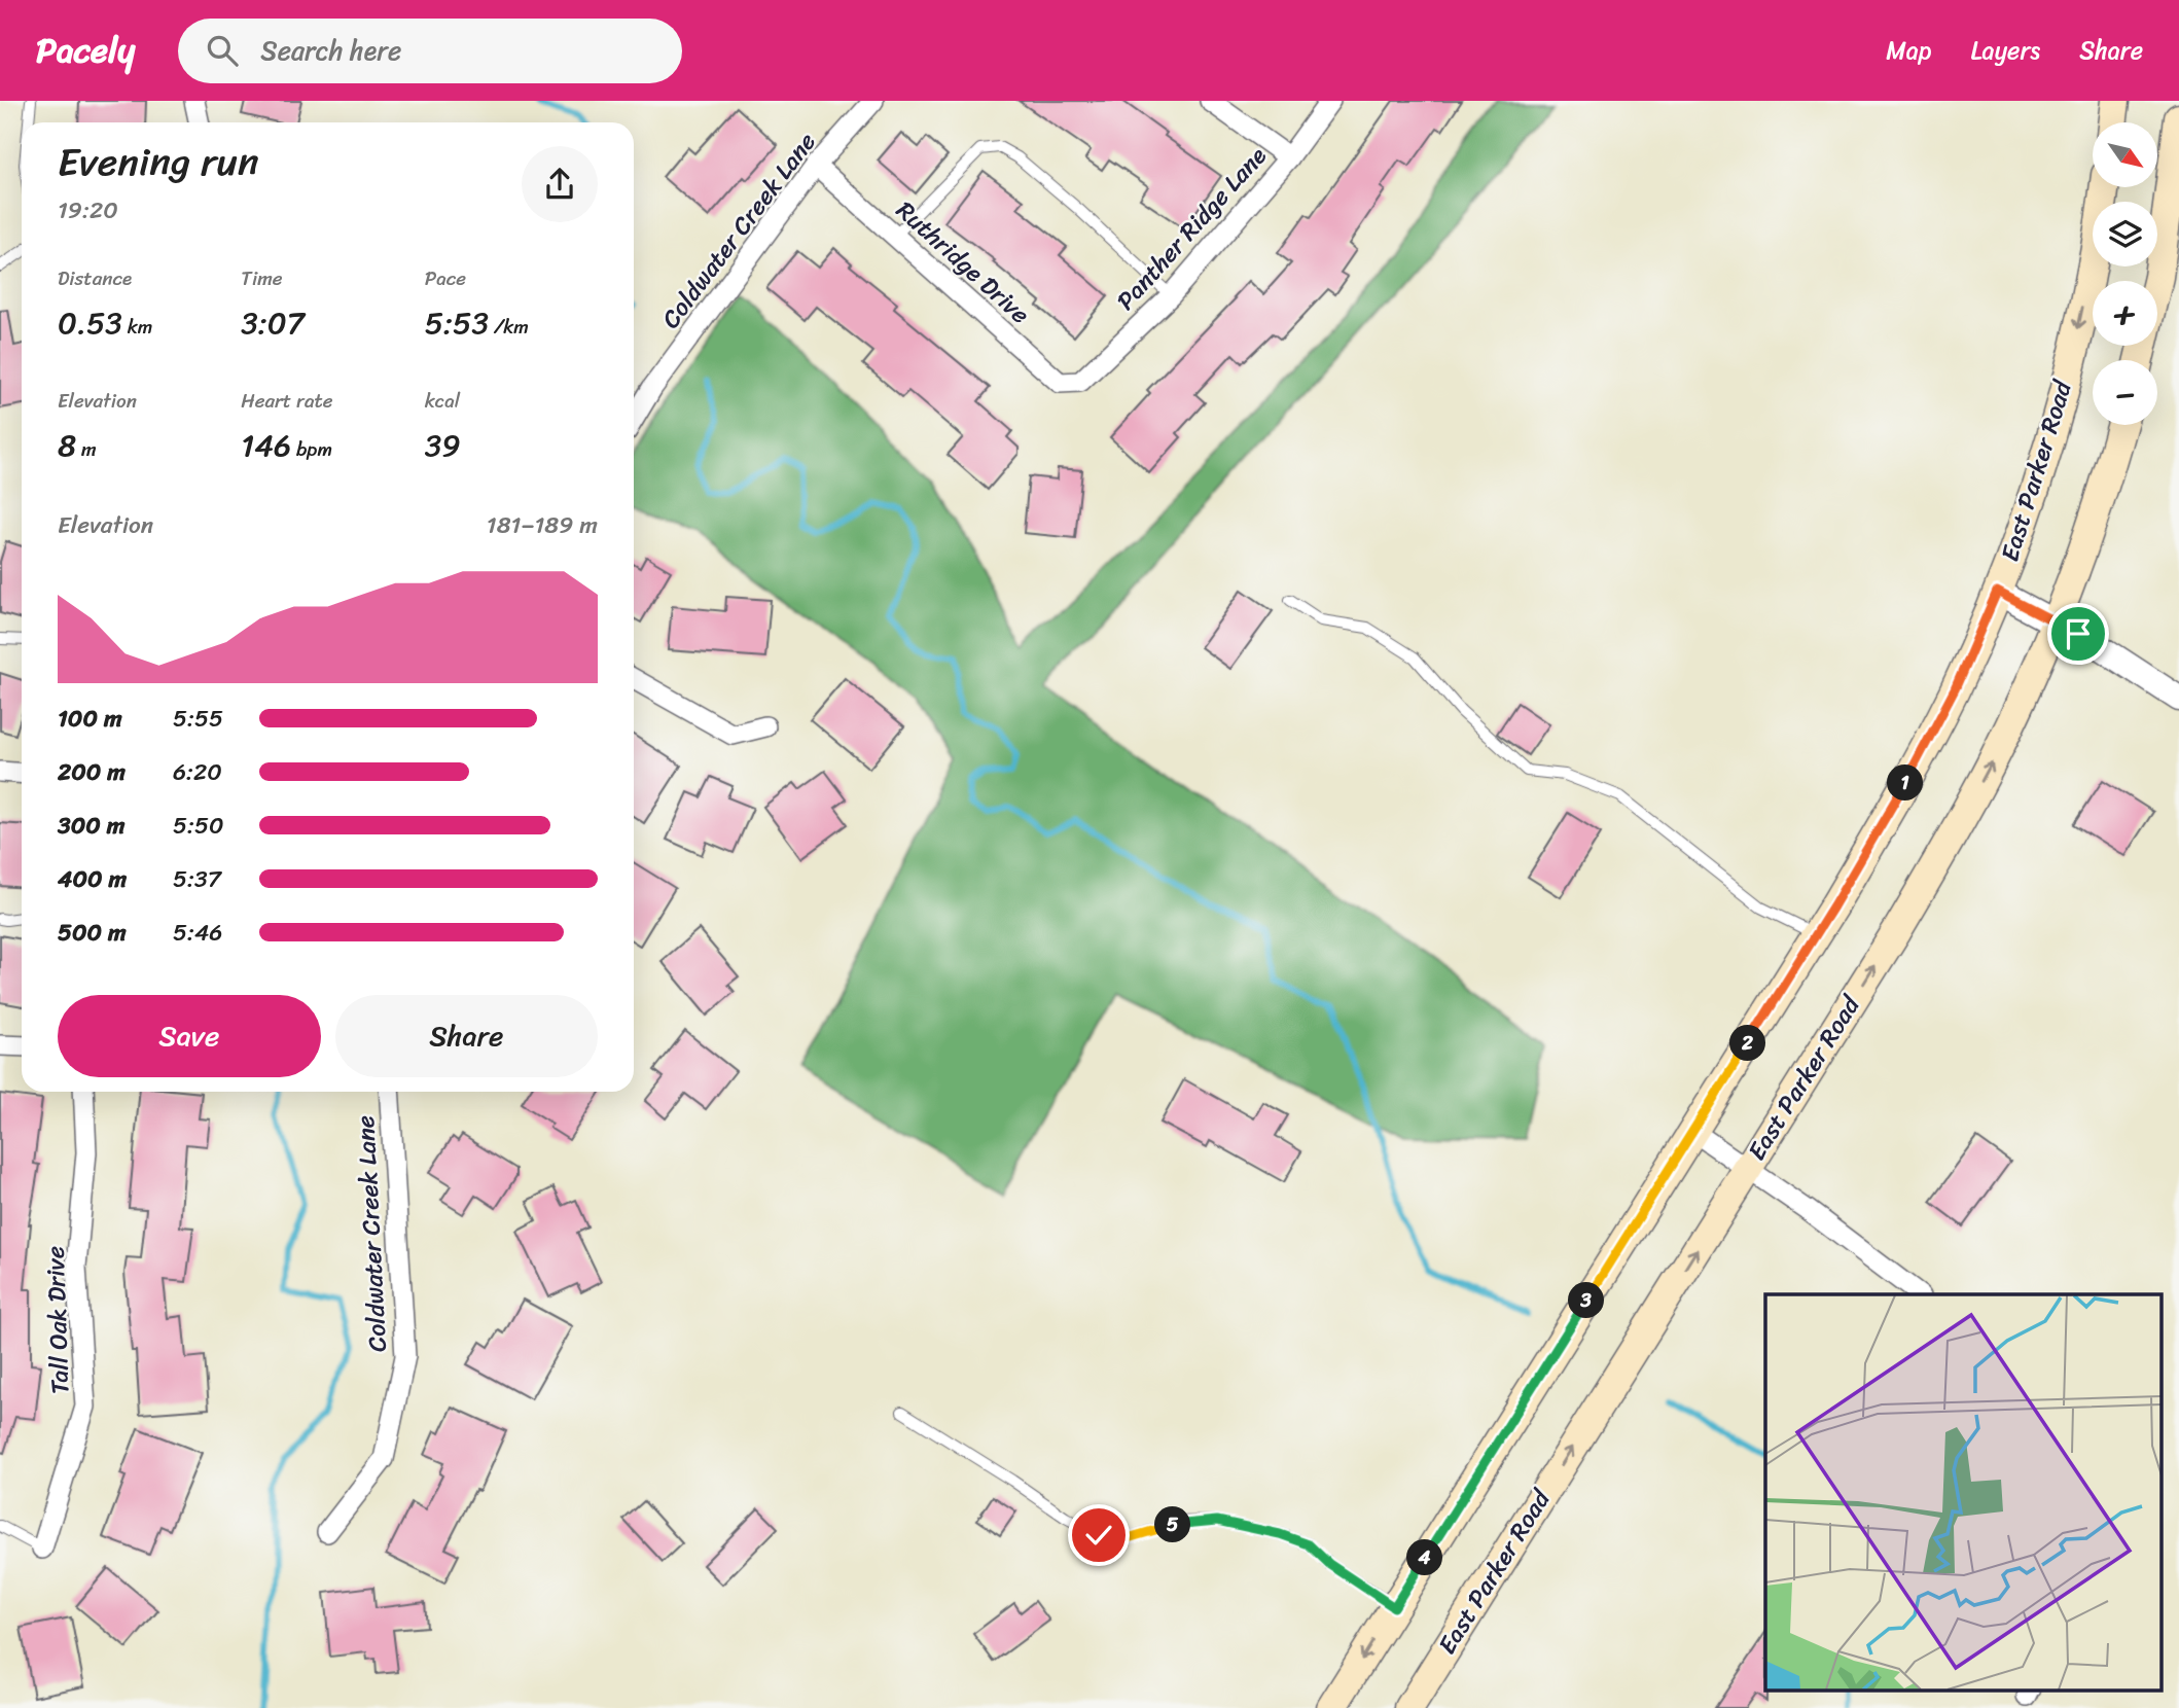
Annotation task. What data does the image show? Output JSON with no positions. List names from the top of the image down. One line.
{"streets":{"main road":["East Parker Road"],"street":["Panther Ridge Lane","Coldwater Creek Lane","Ruthridge Drive","Tall Oak Drive"]},"crossings":[["Panther Ridge Lane","Ruthridge Drive"],["Coldwater Creek Lane","Ruthridge Drive"]],"north":"bottom right","page":{"header":"Pacely","search":"Search here","nav":["Map","Layers","Share"],"map_buttons":["+","−"],"heading":["Evening run","19:20"],"stats":[["Distance","0.53 km"],["Time","3:07"],["Pace","5:53 /km"],["Elevation","8 m"],["Heart rate","146 bpm"],["kcal","39"]],"chart":["Elevation","181–189 m"],"list":[{"name":"100 m","note":"5:55"},{"name":"200 m","note":"6:20"},{"name":"300 m","note":"5:50"},{"name":"400 m","note":"5:37"},{"name":"500 m","note":"5:46"}],"pins":["1","2","3","5","4"],"buttons":["Save","Share"]}}
